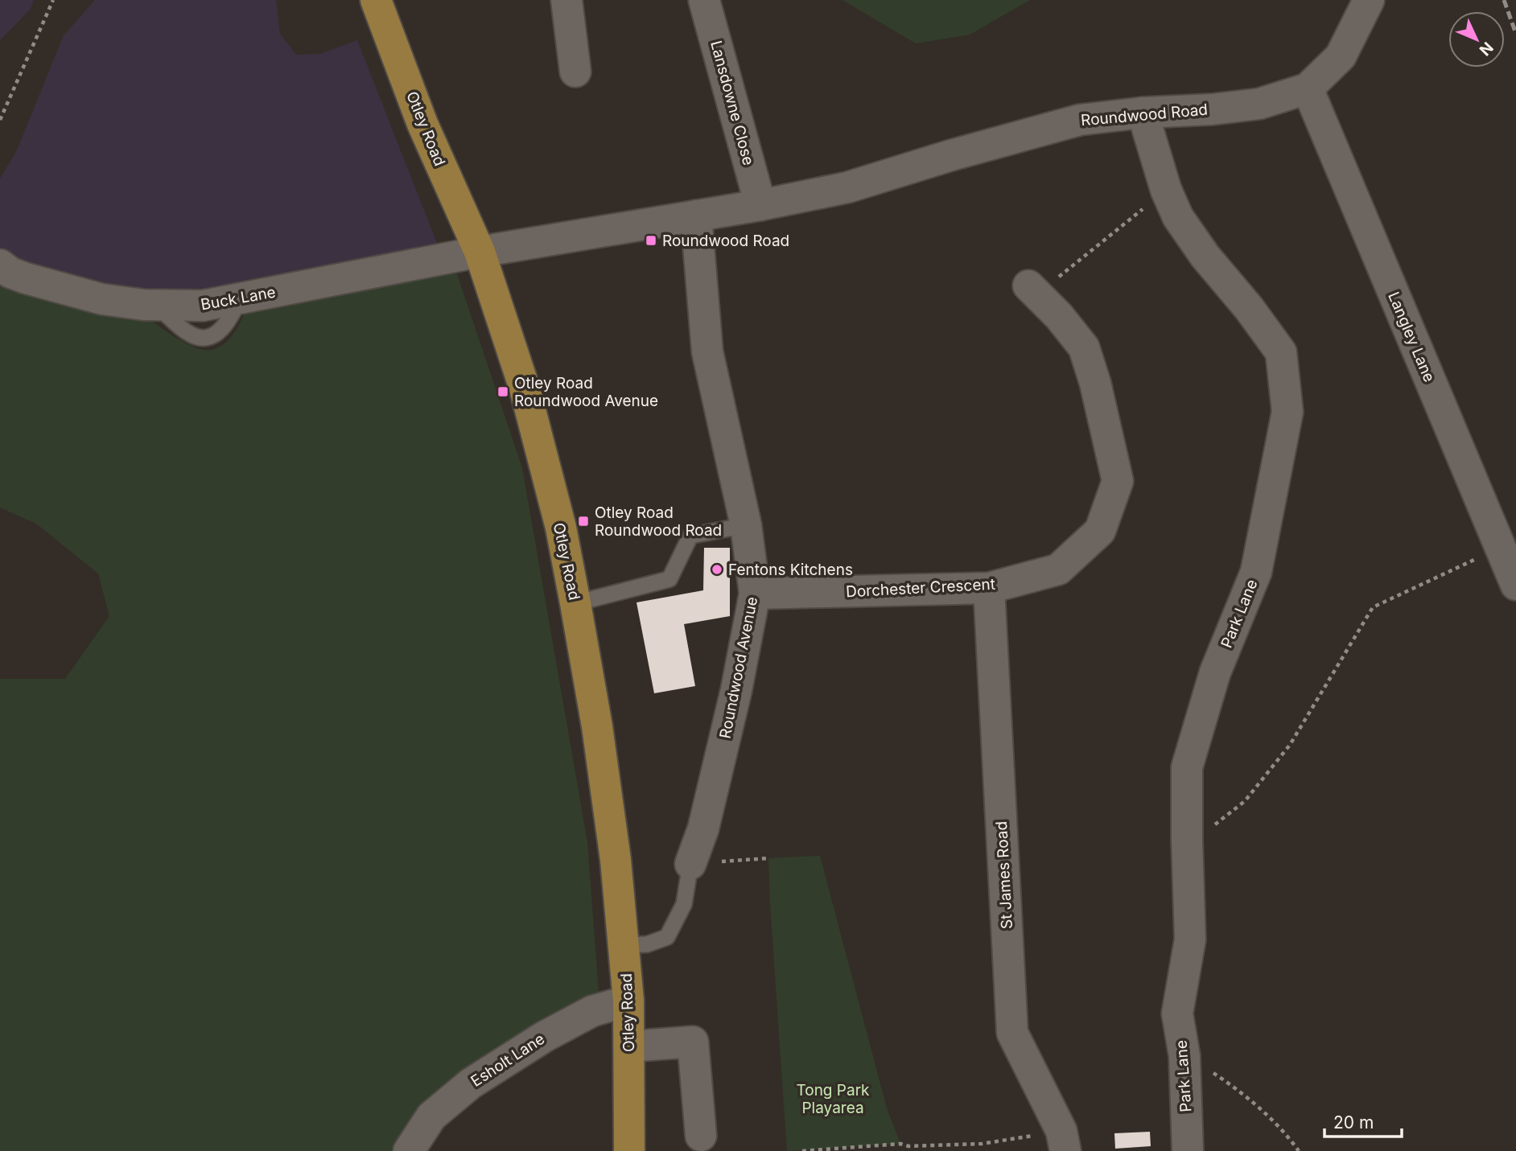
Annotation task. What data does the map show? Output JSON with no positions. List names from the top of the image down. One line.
{"streets":{"main road":["Otley Road"],"street":["Lansdowne Close","Roundwood Road","Buck Lane","Langley Lane","Dorchester Crescent","Park Lane","Roundwood Avenue","St James Road","Esholt Lane"]},"crossings":[["Lansdowne Close","Roundwood Road"],["Roundwood Road","Otley Road"],["Roundwood Road","Buck Lane"],["Roundwood Road","Langley Lane"],["Roundwood Road","Park Lane"],["Roundwood Road","Roundwood Avenue"],["Otley Road","Buck Lane"],["Otley Road","Roundwood Avenue"],["Otley Road","Esholt Lane"],["Dorchester Crescent","Roundwood Avenue"],["Dorchester Crescent","St James Road"]],"parks":["Tong Park Playarea"],"places":{"transit":["Roundwood Road","Otley Road Roundwood Avenue","Otley Road Roundwood Road"],"other":["Fentons Kitchens"]},"scale_bar":"20 m","north":"bottom right"}
